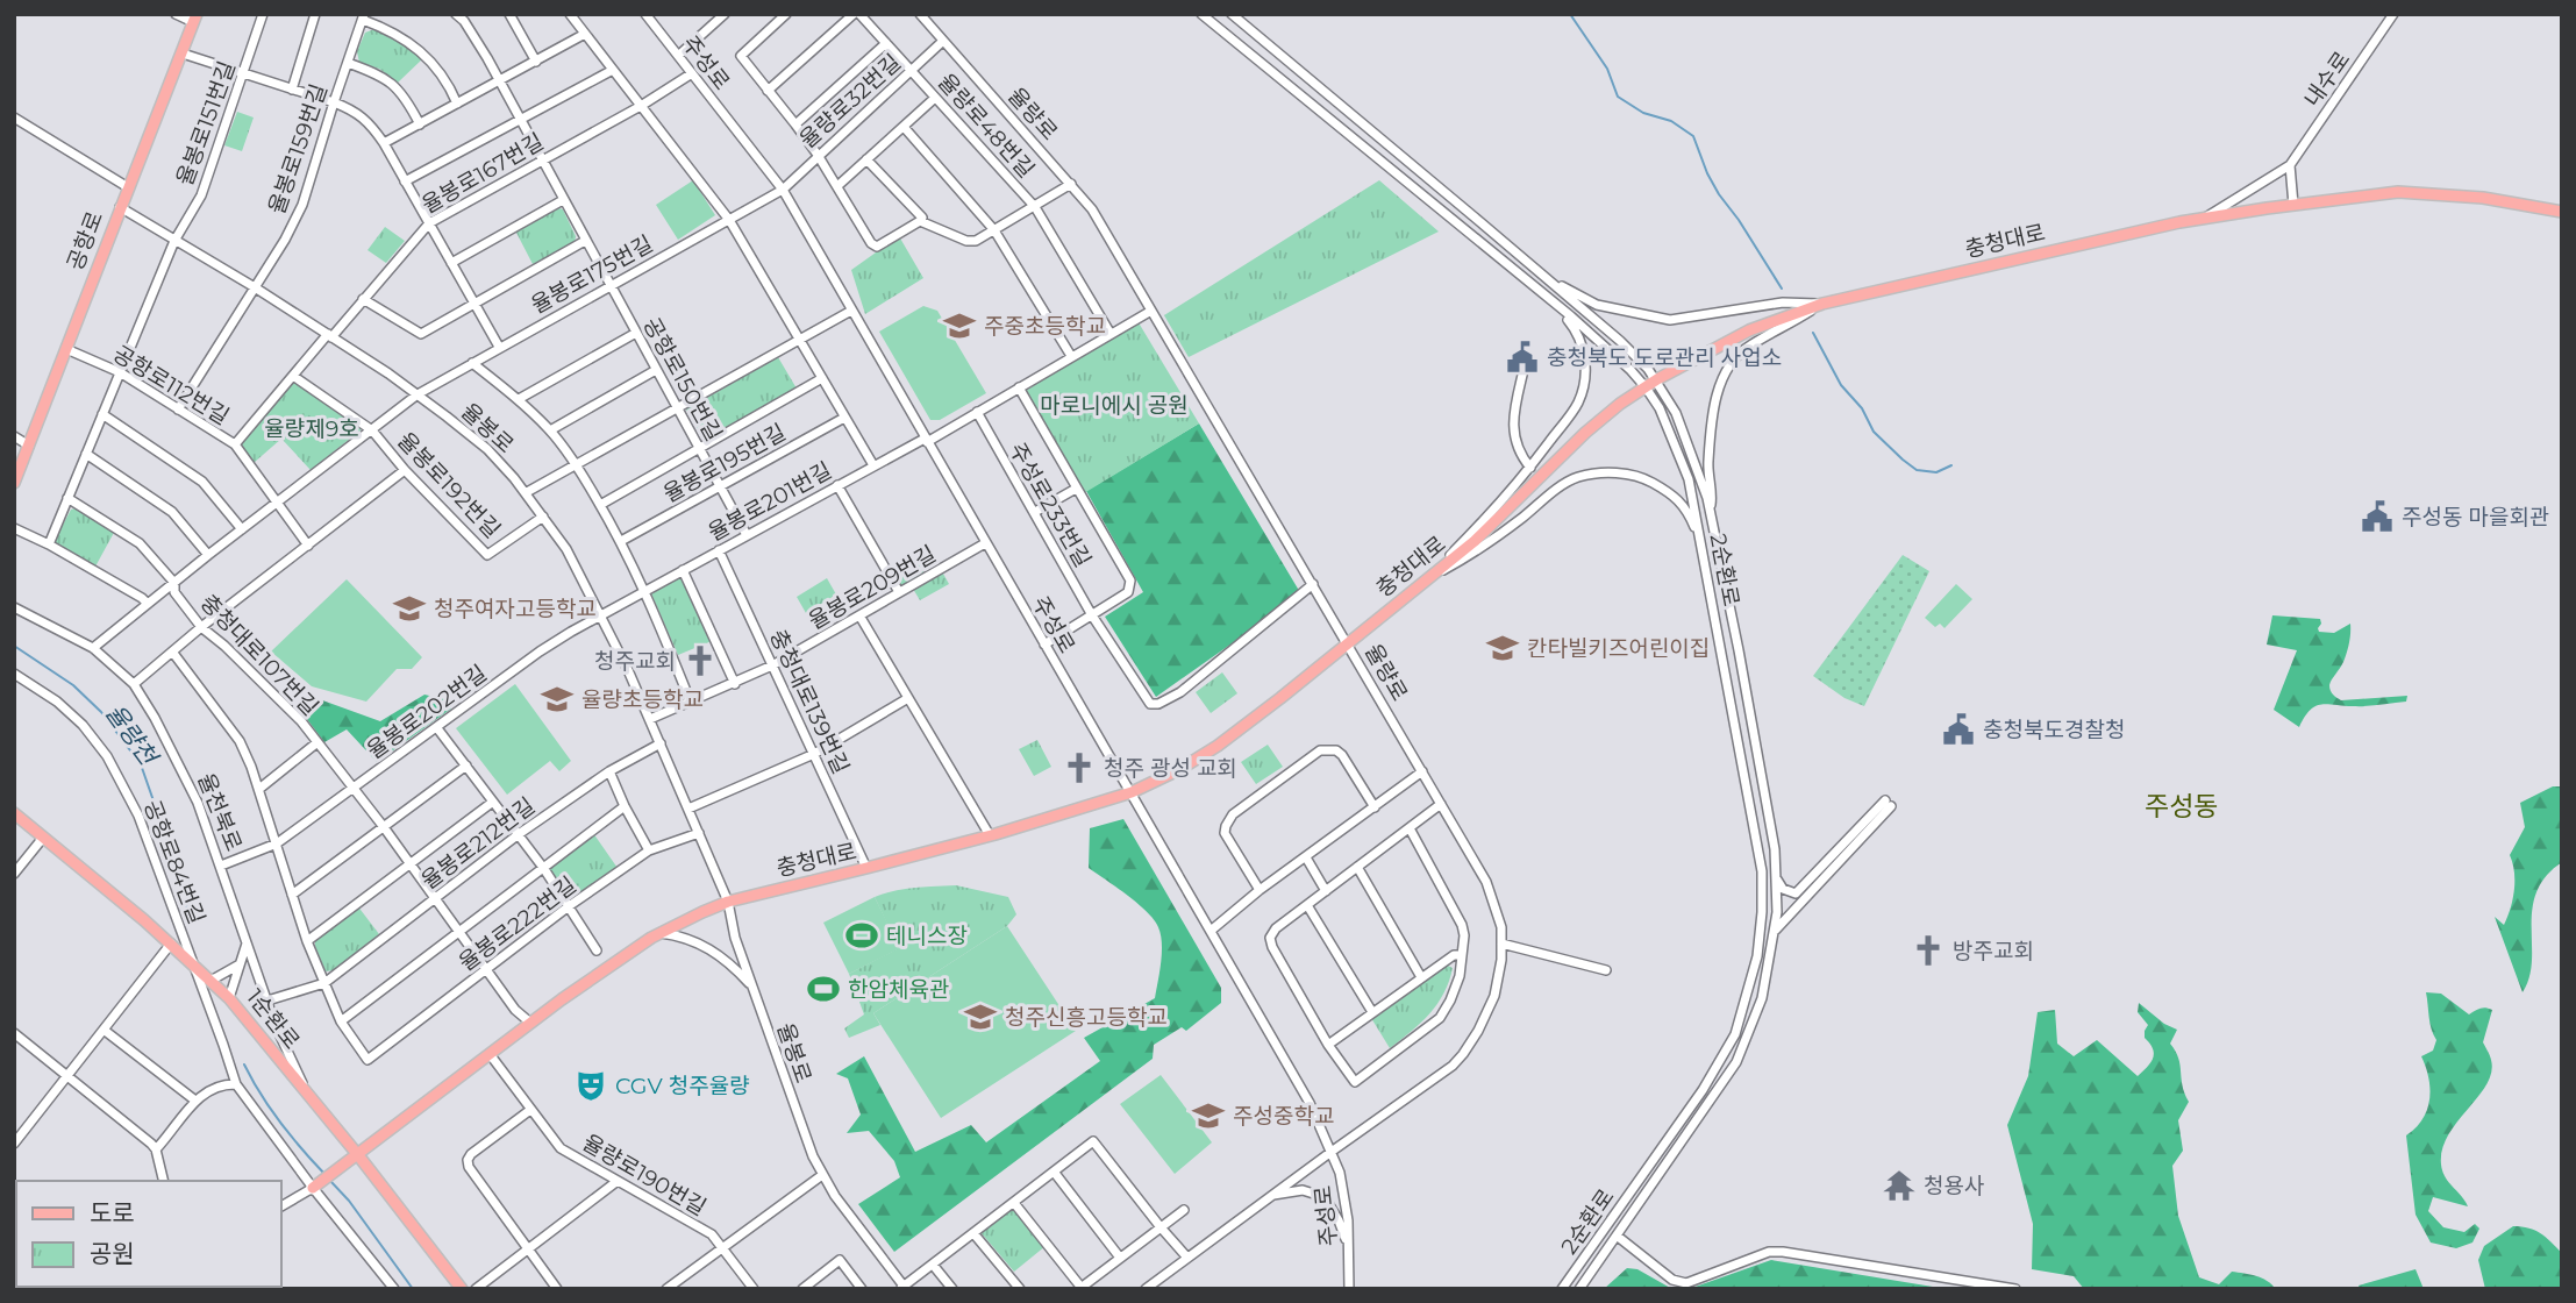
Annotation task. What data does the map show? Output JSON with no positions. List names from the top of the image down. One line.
{"streets":{"main road":["공항로","충청대로","1순환로"],"street":["주성로","내수로","율량로32번길","율량로","율봉로151번길","율량로48번길","율봉로159번길","율봉로167번길","율봉로175번길","공항로150번길","공항로112번길","율봉로","율봉로195번길","율봉로192번길","율봉로201번길","주성로233번길","2순환로","율봉로209번길","충청대로107번길","충청대로139번길","율봉로202번길","율천북로","율봉로212번길","공항로84번길","율봉로222번길","율량로190번길"]},"crossings":[["주성로","율량로32번길"],["주성로","율량로"],["주성로","율봉로167번길"],["주성로","충청대로"],["주성로","율봉로175번길"],["주성로","율봉로201번길"],["주성로","율봉로209번길"],["율량로32번길","율량로"],["율량로32번길","율량로48번길"],["율량로32번길","율봉로175번길"],["율량로","율량로48번길"],["율량로","충청대로"],["율량로","주성로233번길"],["율봉로151번길","공항로112번길"],["율봉로151번길","율봉로"],["율봉로151번길","충청대로107번길"],["율봉로159번길","공항로112번길"],["율봉로159번길","율봉로"],["율봉로167번길","공항로150번길"],["율봉로167번길","공항로112번길"],["율봉로167번길","율봉로"],["율봉로167번길","율봉로192번길"],["공항로","공항로112번길"],["공항로","율봉로"],["충청대로","율봉로"],["충청대로","2순환로"],["충청대로","충청대로107번길"],["충청대로","충청대로139번길"],["충청대로","공항로84번길"],["충청대로","1순환로"],["충청대로","율량로190번길"],["율봉로175번길","공항로150번길"],["율봉로175번길","공항로112번길"],["율봉로175번길","율봉로"],["율봉로175번길","율봉로192번길"],["율봉로175번길","충청대로107번길"],["율봉로175번길","율천북로"],["공항로150번길","율봉로195번길"],["공항로150번길","율봉로201번길"],["율봉로","율봉로192번길"],["율봉로","율봉로201번길"],["율봉로","율봉로209번길"],["율봉로","율봉로202번길"],["율봉로","율봉로212번길"],["율봉로","율봉로222번길"],["율봉로201번길","충청대로139번길"],["율봉로201번길","율봉로202번길"],["율봉로209번길","충청대로139번길"],["충청대로107번길","율봉로202번길"],["충청대로107번길","율봉로212번길"],["충청대로107번길","율봉로222번길"],["율봉로202번길","율천북로"],["율천북로","율봉로212번길"],["율천북로","1순환로"],["공항로84번길","1순환로"]],"districts":["주성동"],"water":["율량천"],"parks":["마로니에시 공원","율량제9호"],"places":{"school or university":["주중초등학교","청주여자고등학교","칸타빌키즈어린이집","율량초등학교","청주신흥고등학교","주성중학교"],"public building":["충청북도 도로관리 사업소","주성동 마을회관","충청북도경찰청"],"church":["청주교회","청주 광성 교회","방주교회"],"sports":["테니스장","한암체육관"],"theatre":["CGV 청주율량"],"temple":["청용사"]},"legend":["도로","공원"]}
